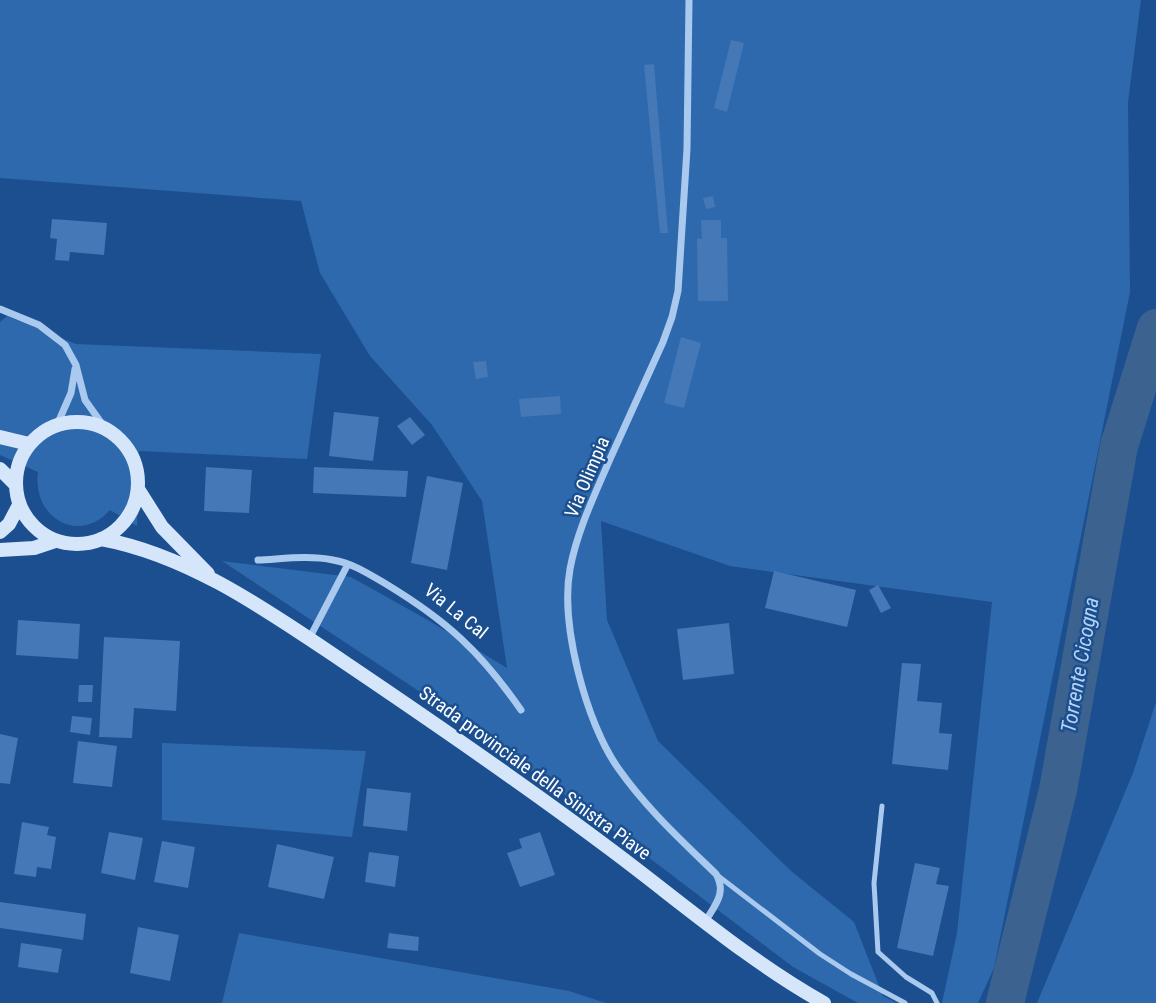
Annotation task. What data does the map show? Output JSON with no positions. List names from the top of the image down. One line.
{"streets":{"main road":["Strada provinciale della Sinistra Piave"],"street":["Via Olimpia","Via La Cal"]},"water":["Torrente Cicogna"]}
